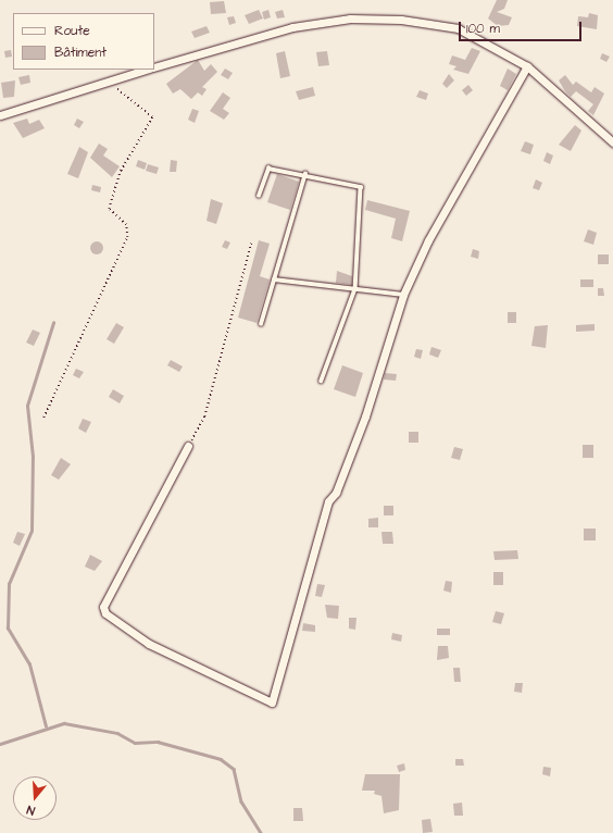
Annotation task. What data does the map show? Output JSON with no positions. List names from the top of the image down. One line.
{"legend":["Route","Bâtiment"],"scale_bar":"100 m","north":"bottom"}
